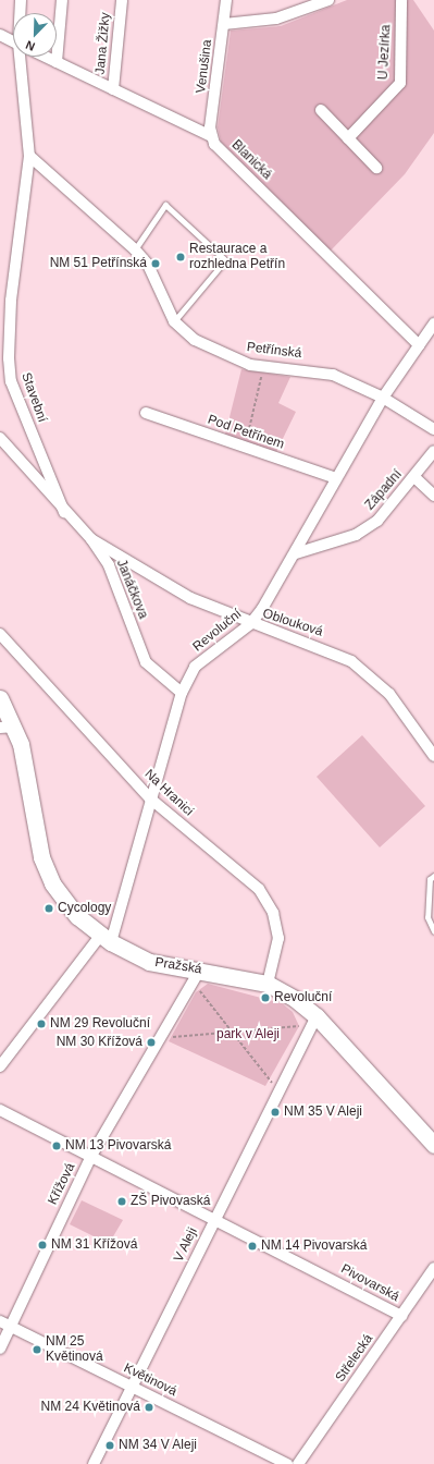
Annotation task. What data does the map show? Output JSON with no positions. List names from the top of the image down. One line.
{"streets":{"main road":["Pražská"],"street":["Jana Žižky","U Jezírka","Venušina","Blanická","Petřínská","Stavební","Pod Petřínem","Západní","Janáčkova","Oblouková","Revoluční","Na Hranici","Křížová","V Aleji","Pivovarská","Střelecká","Květinová"]},"crossings":[["Jana Žižky","Blanická"],["Venušina","Blanická"],["Blanická","Revoluční"],["Petřínská","Revoluční"],["Stavební","Janáčkova"],["Pod Petřínem","Revoluční"],["Západní","Revoluční"],["Janáčkova","Oblouková"],["Janáčkova","Revoluční"],["Oblouková","Revoluční"],["Revoluční","Na Hranici"],["Revoluční","Pražská"],["Na Hranici","Pražská"],["Pražská","Křížová"],["Pražská","V Aleji"],["Křížová","Pivovarská"],["Křížová","Květinová"],["V Aleji","Pivovarská"],["V Aleji","Květinová"],["Pivovarská","Střelecká"]],"parks":["park v Aleji"],"places":["Restaurace a rozhledna Petřín","NM 51 Petřínská","Cycology","Revoluční","NM 29 Revoluční","NM 30 Křížová","NM 35 V Aleji","NM 13 Pivovarská","ZŠ Pivovaská","NM 31 Křížová","NM 14 Pivovarská","NM 25 Květinová","NM 24 Květinová","NM 34 V Aleji"],"north":"bottom left"}
